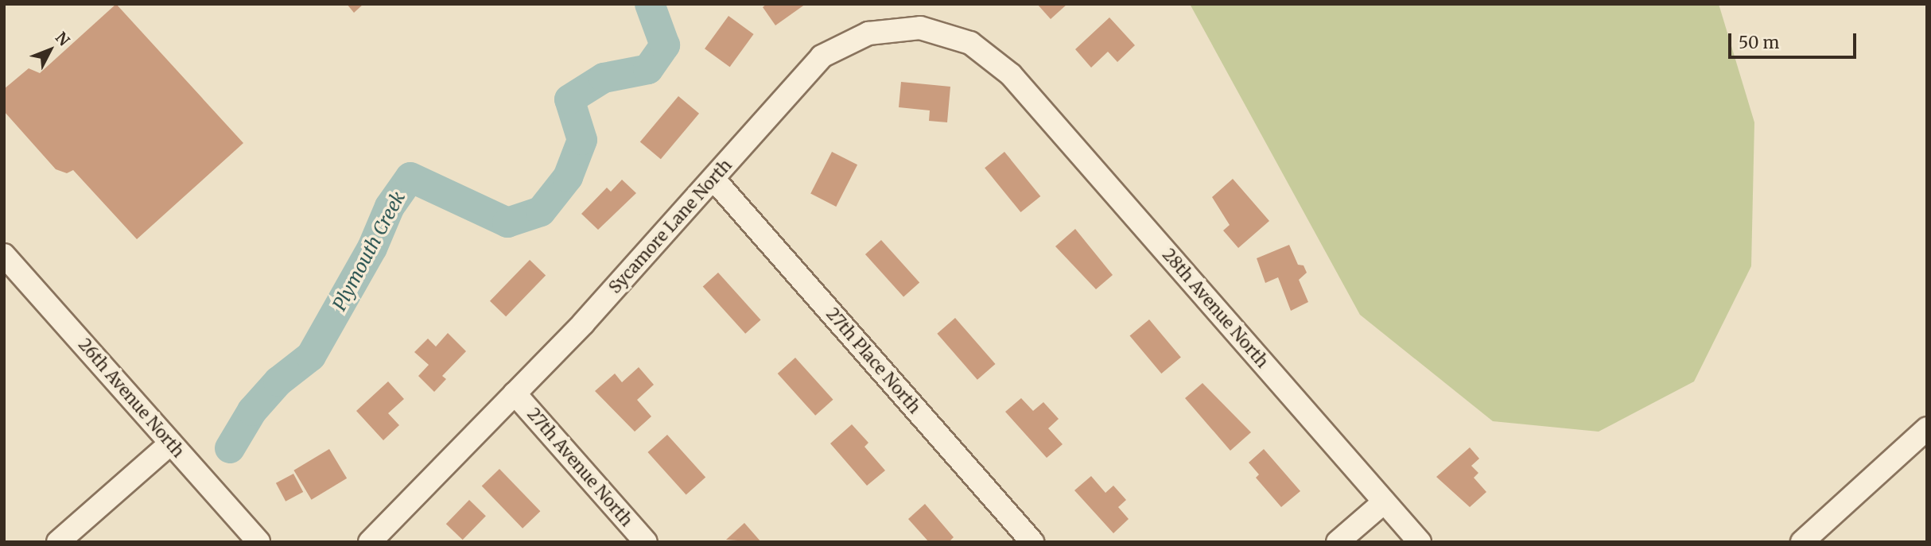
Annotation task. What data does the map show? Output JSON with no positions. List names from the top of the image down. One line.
{"streets":{"street":["Sycamore Lane North","28th Avenue North","27th Place North","26th Avenue North","27th Avenue North"]},"crossings":[["Sycamore Lane North","28th Avenue North"],["Sycamore Lane North","27th Place North"],["Sycamore Lane North","27th Avenue North"]],"water":["Plymouth Creek"],"scale_bar":"50 m","north":"top right"}
